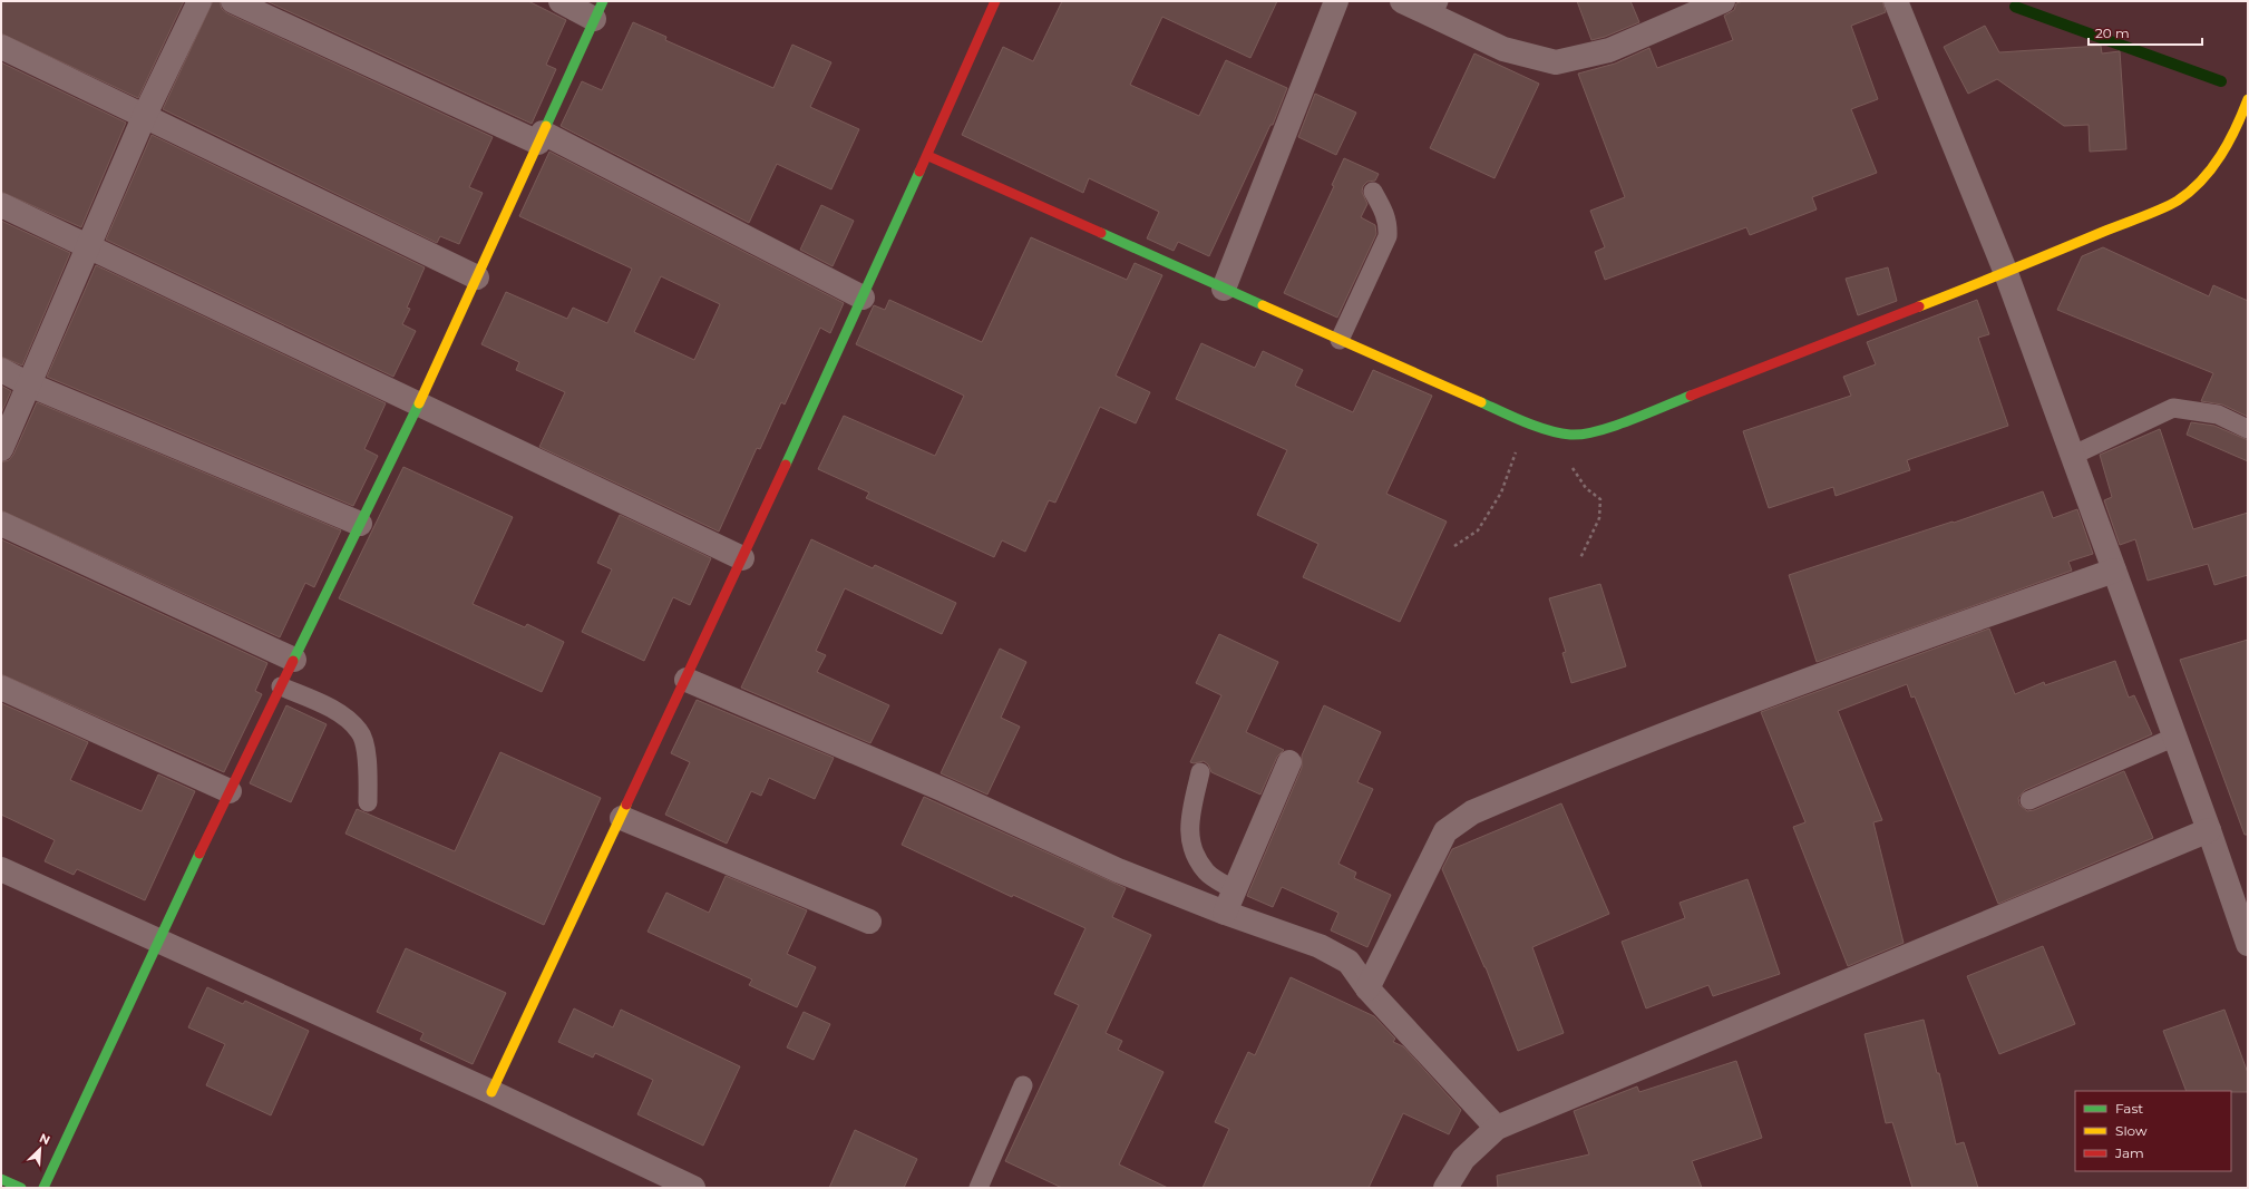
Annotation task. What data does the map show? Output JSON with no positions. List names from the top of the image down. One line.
{"legend":["Fast","Slow","Jam"],"scale_bar":"20 m","north":"top right"}
